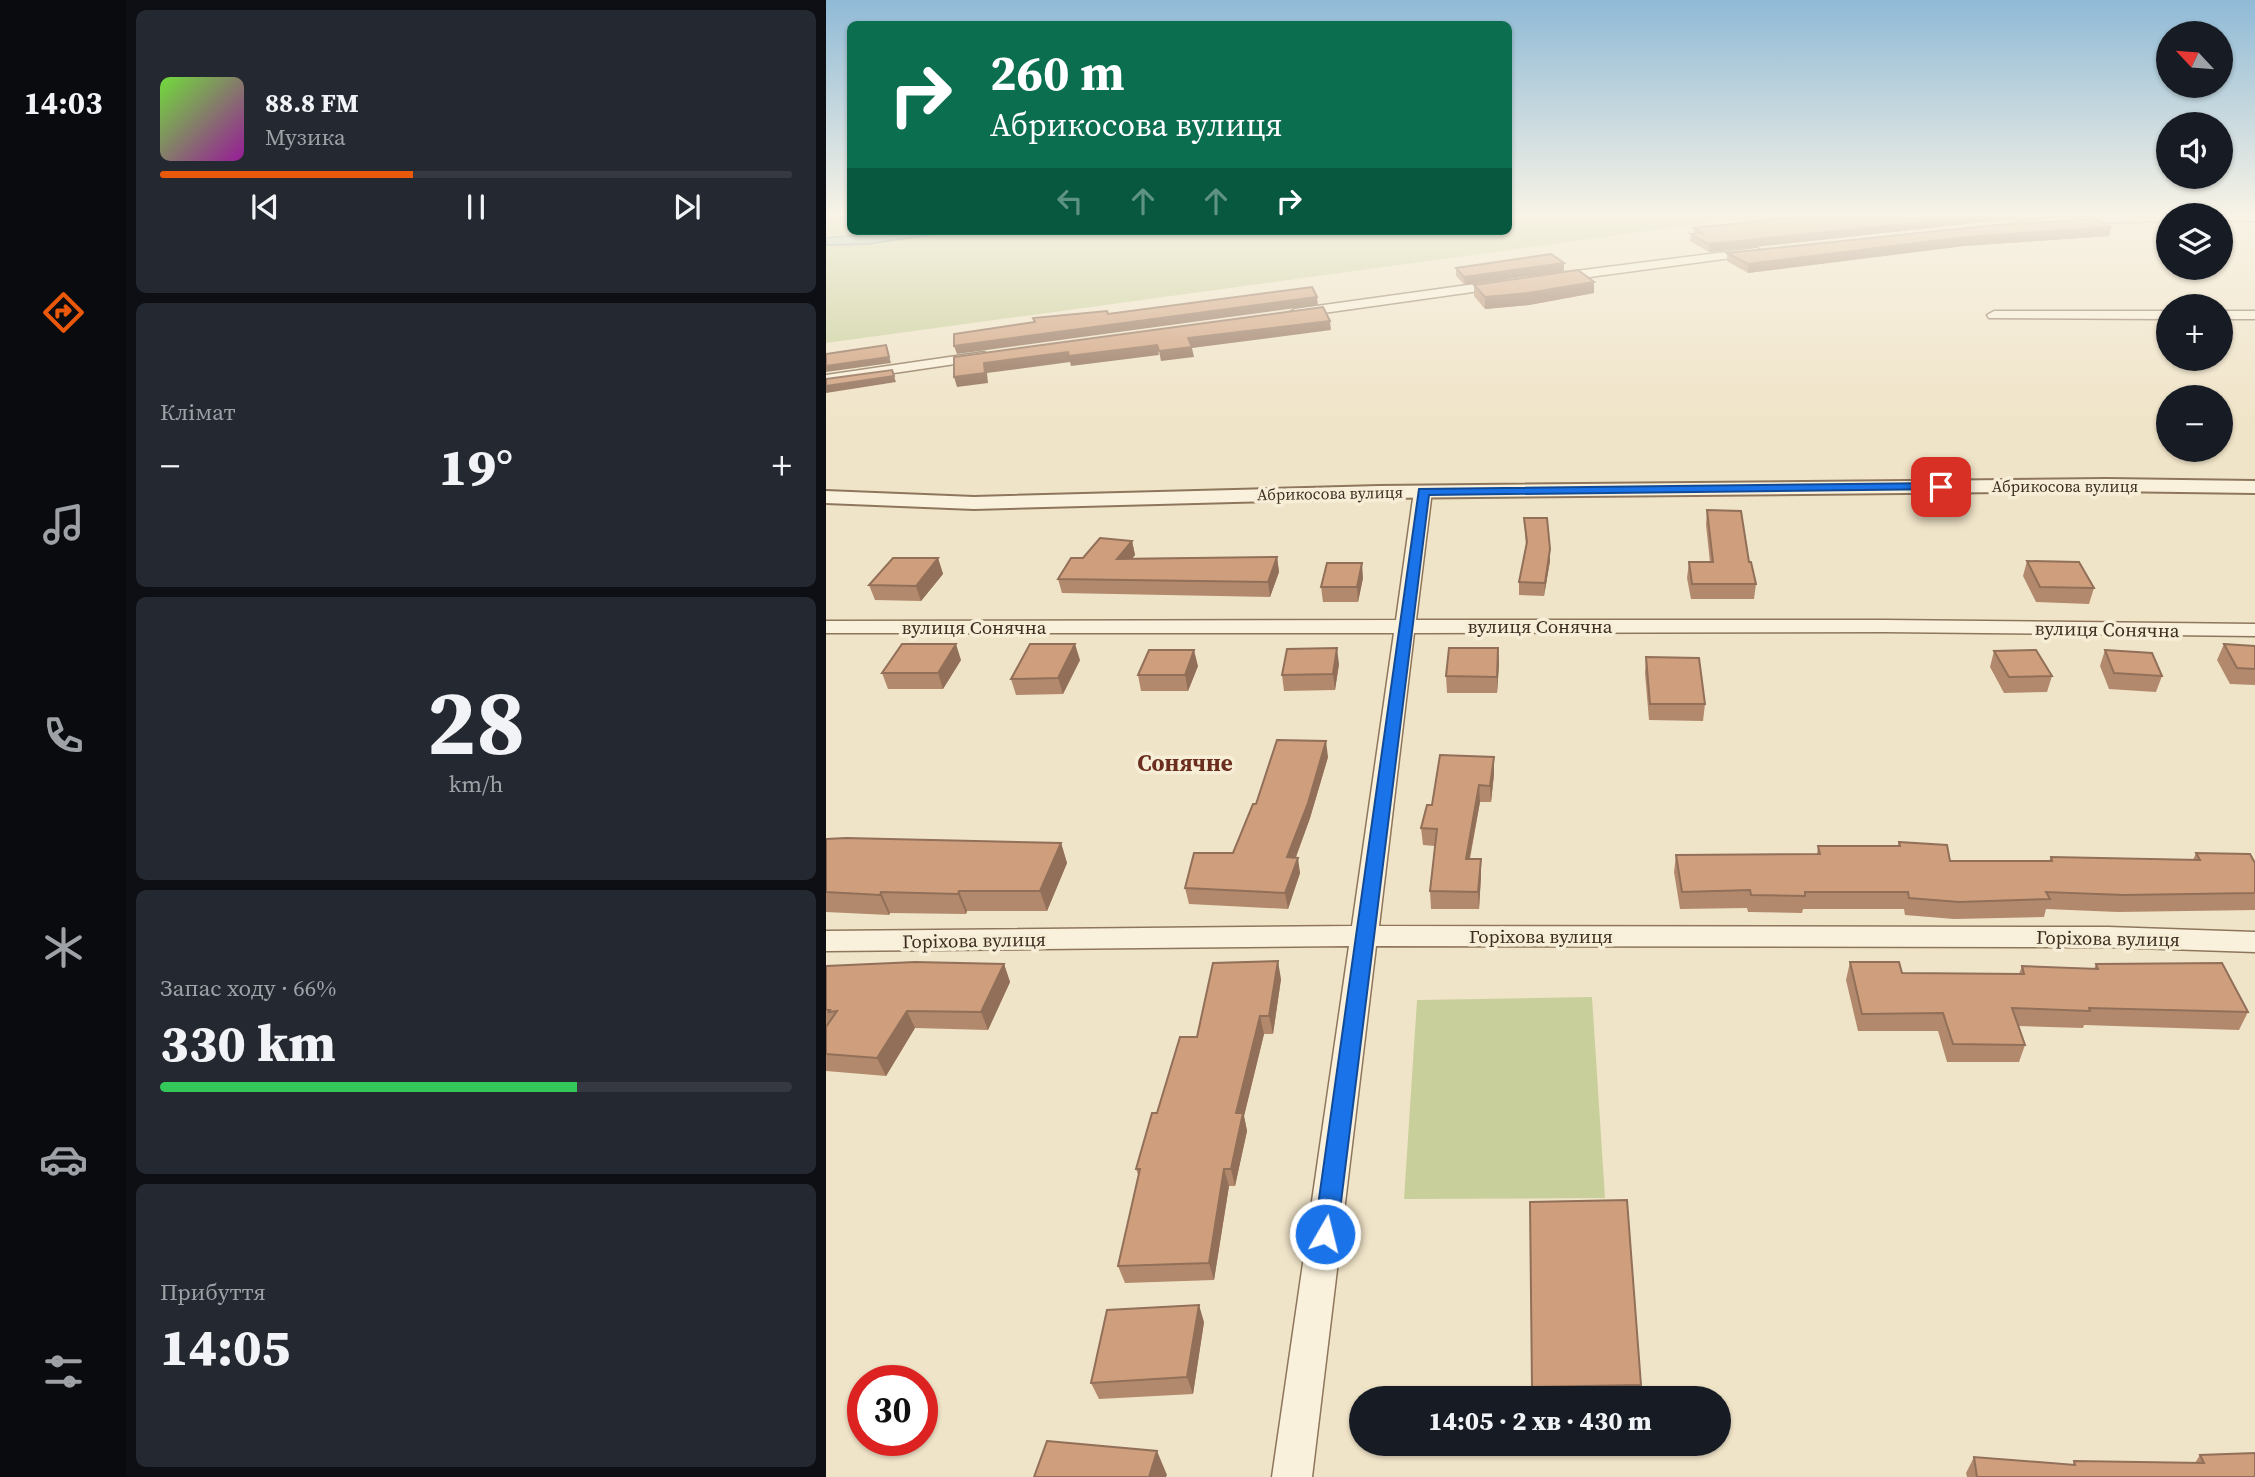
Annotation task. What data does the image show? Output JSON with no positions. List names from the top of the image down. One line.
{"streets":{"street":["Абрикосова вулиця","вулиця Сонячна","Горіхова вулиця"]},"districts":["Сонячне"],"north":"top left","page":{"tabs":"14:03","map_buttons":["+","−"],"turn":["260 m","Абрикосова вулиця"],"song":["88.8 FM","Музика"],"tile":["Клімат",["28","km/h"],["Запас ходу · 66%","330 km"],["Прибуття","14:05"]],"heat":["−","19°","+"],"limit":"30","trip":"14:05 · 2 хв · 430 m"}}
